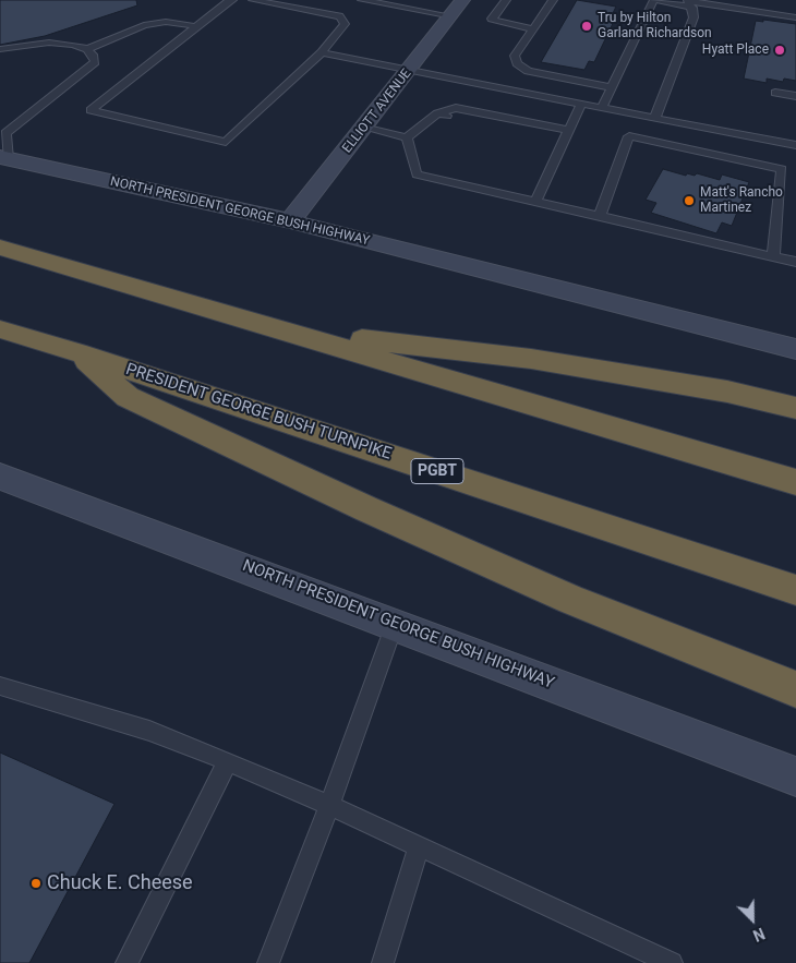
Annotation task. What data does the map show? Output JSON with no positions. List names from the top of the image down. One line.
{"streets":{"highway":["PRESIDENT GEORGE BUSH TURNPIKE","PGBT"],"main road":["ELLIOTT AVENUE","NORTH PRESIDENT GEORGE BUSH HIGHWAY"]},"crossings":[["ELLIOTT AVENUE","NORTH PRESIDENT GEORGE BUSH HIGHWAY"]],"places":["Tru by Hilton Garland Richardson","Hyatt Place","Matt's Rancho Martinez","Chuck E. Cheese"],"north":"bottom right"}
